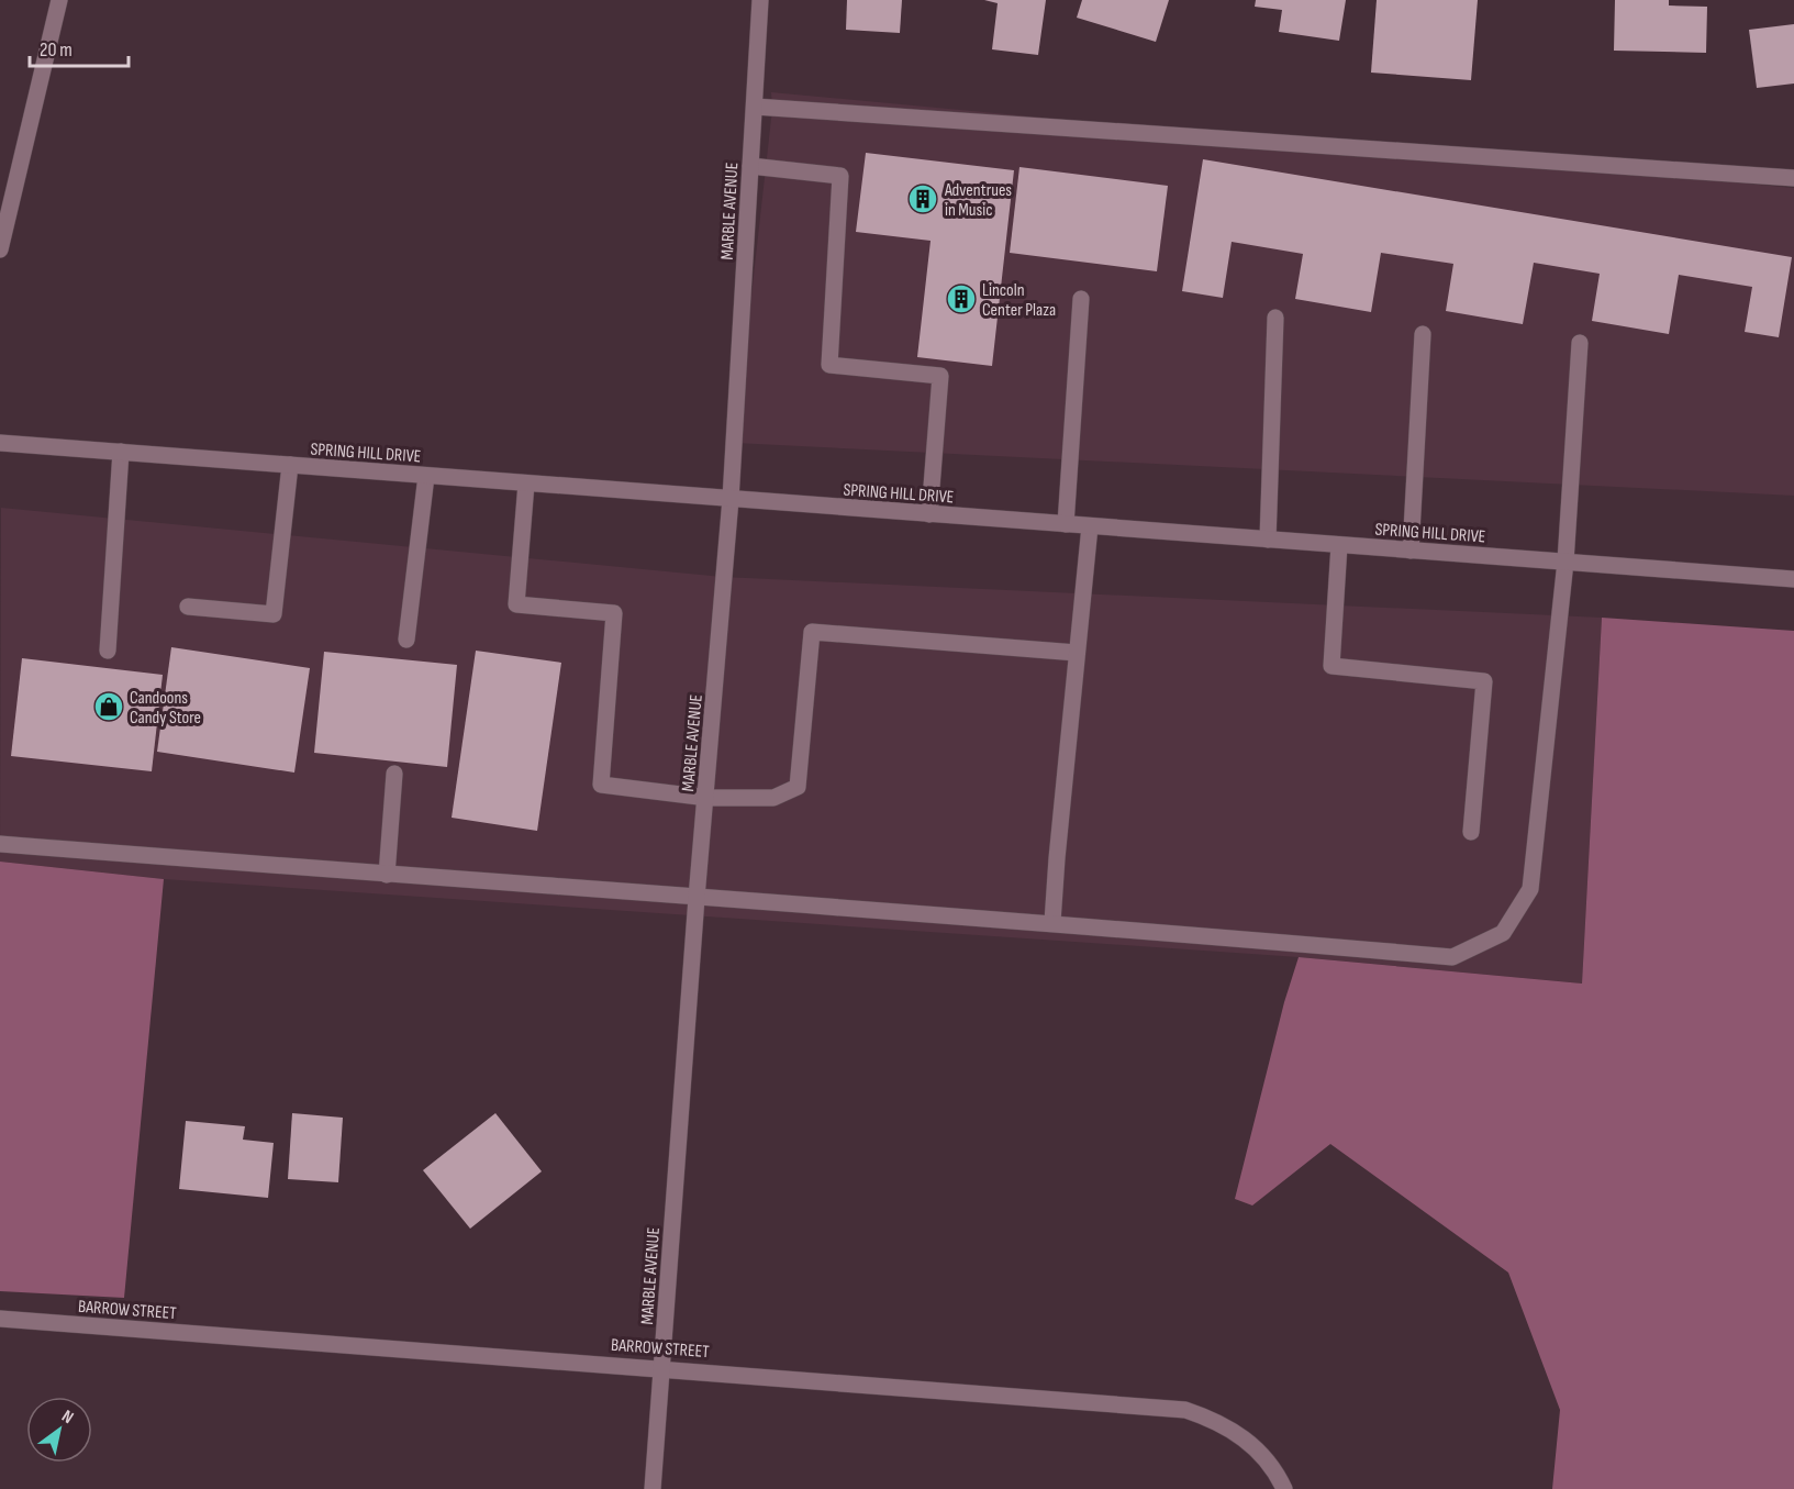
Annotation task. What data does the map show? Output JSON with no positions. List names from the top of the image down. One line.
{"streets":{"street":["MARBLE AVENUE","SPRING HILL DRIVE","BARROW STREET"]},"crossings":[["MARBLE AVENUE","SPRING HILL DRIVE"],["MARBLE AVENUE","BARROW STREET"]],"places":{"building":["Adventrues in Music","Lincoln Center Plaza"],"shop":["Candoons Candy Store"]},"scale_bar":"20 m","north":"top right"}
